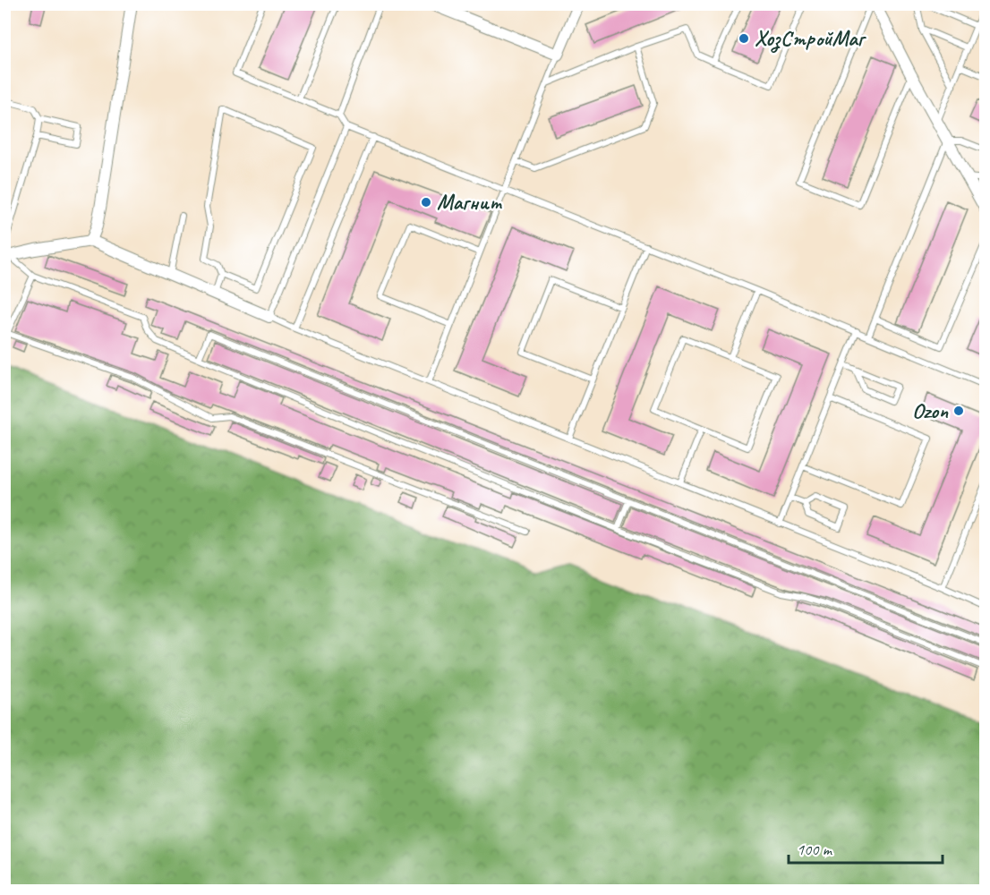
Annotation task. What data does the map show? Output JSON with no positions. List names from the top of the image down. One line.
{"places":["ХозСтройМаг","Магнит","Ozon"],"scale_bar":"100 m"}
